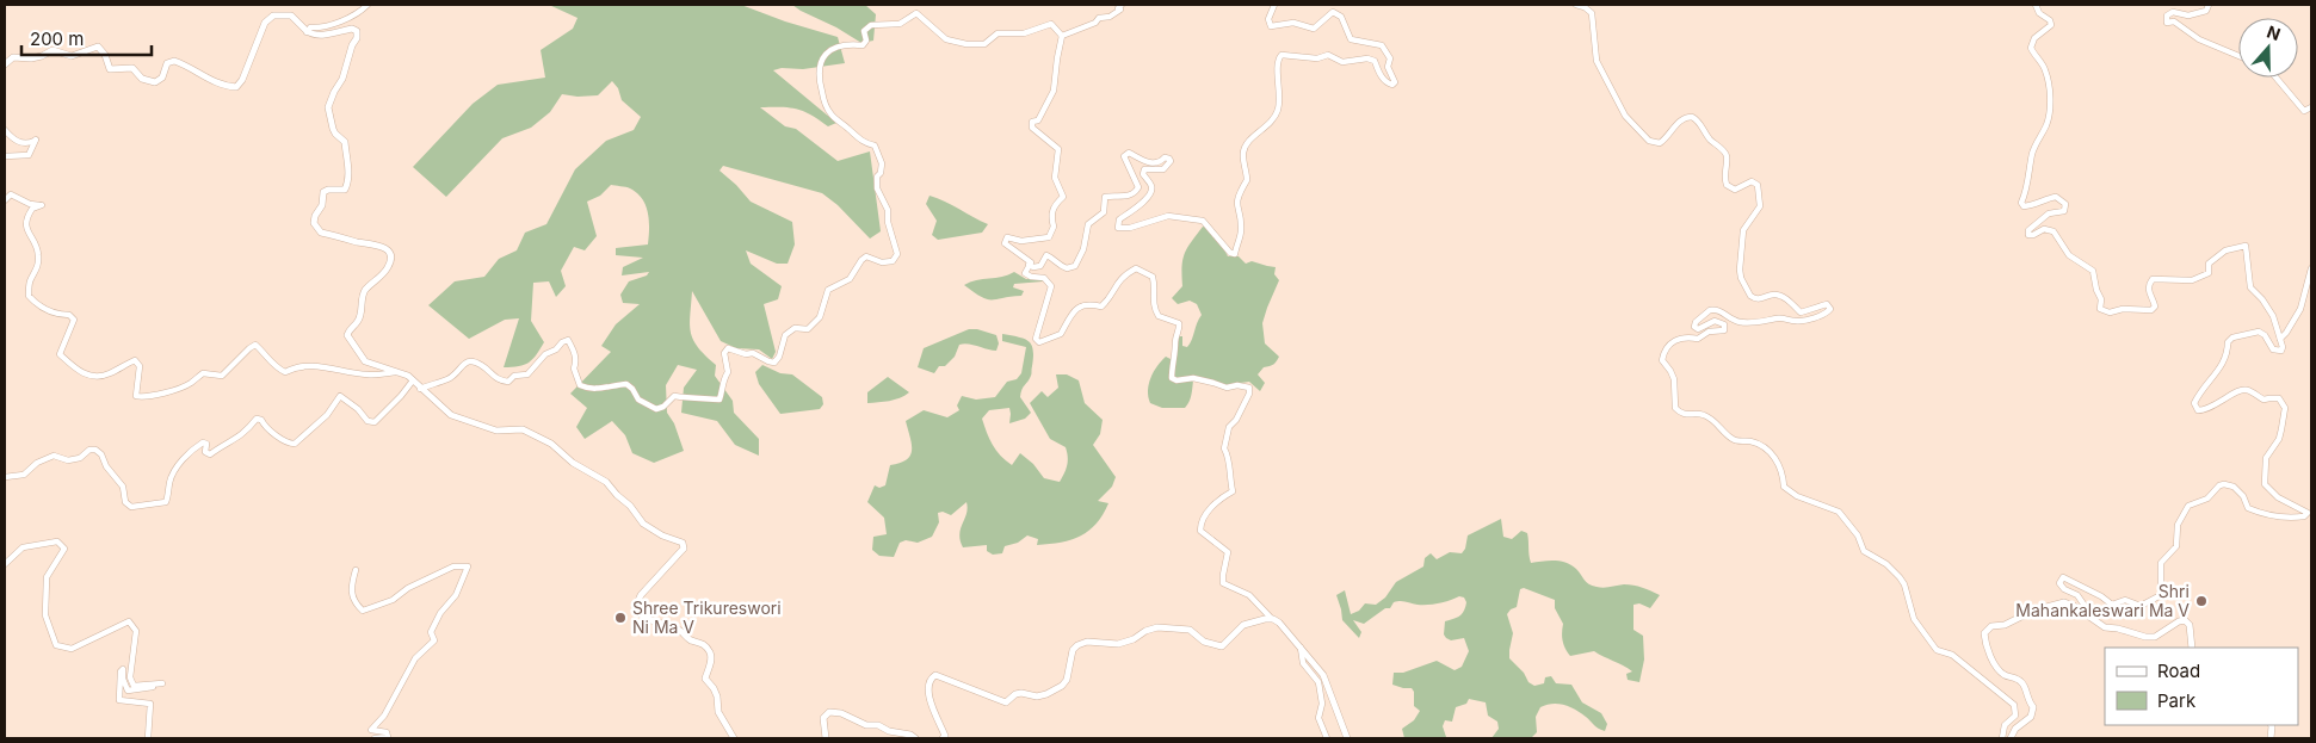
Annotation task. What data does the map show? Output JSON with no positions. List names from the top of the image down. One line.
{"places":["Shri Mahankaleswari Ma V","Shree Trikureswori Ni Ma V"],"legend":["Road","Park"],"scale_bar":"200 m","north":"top"}
